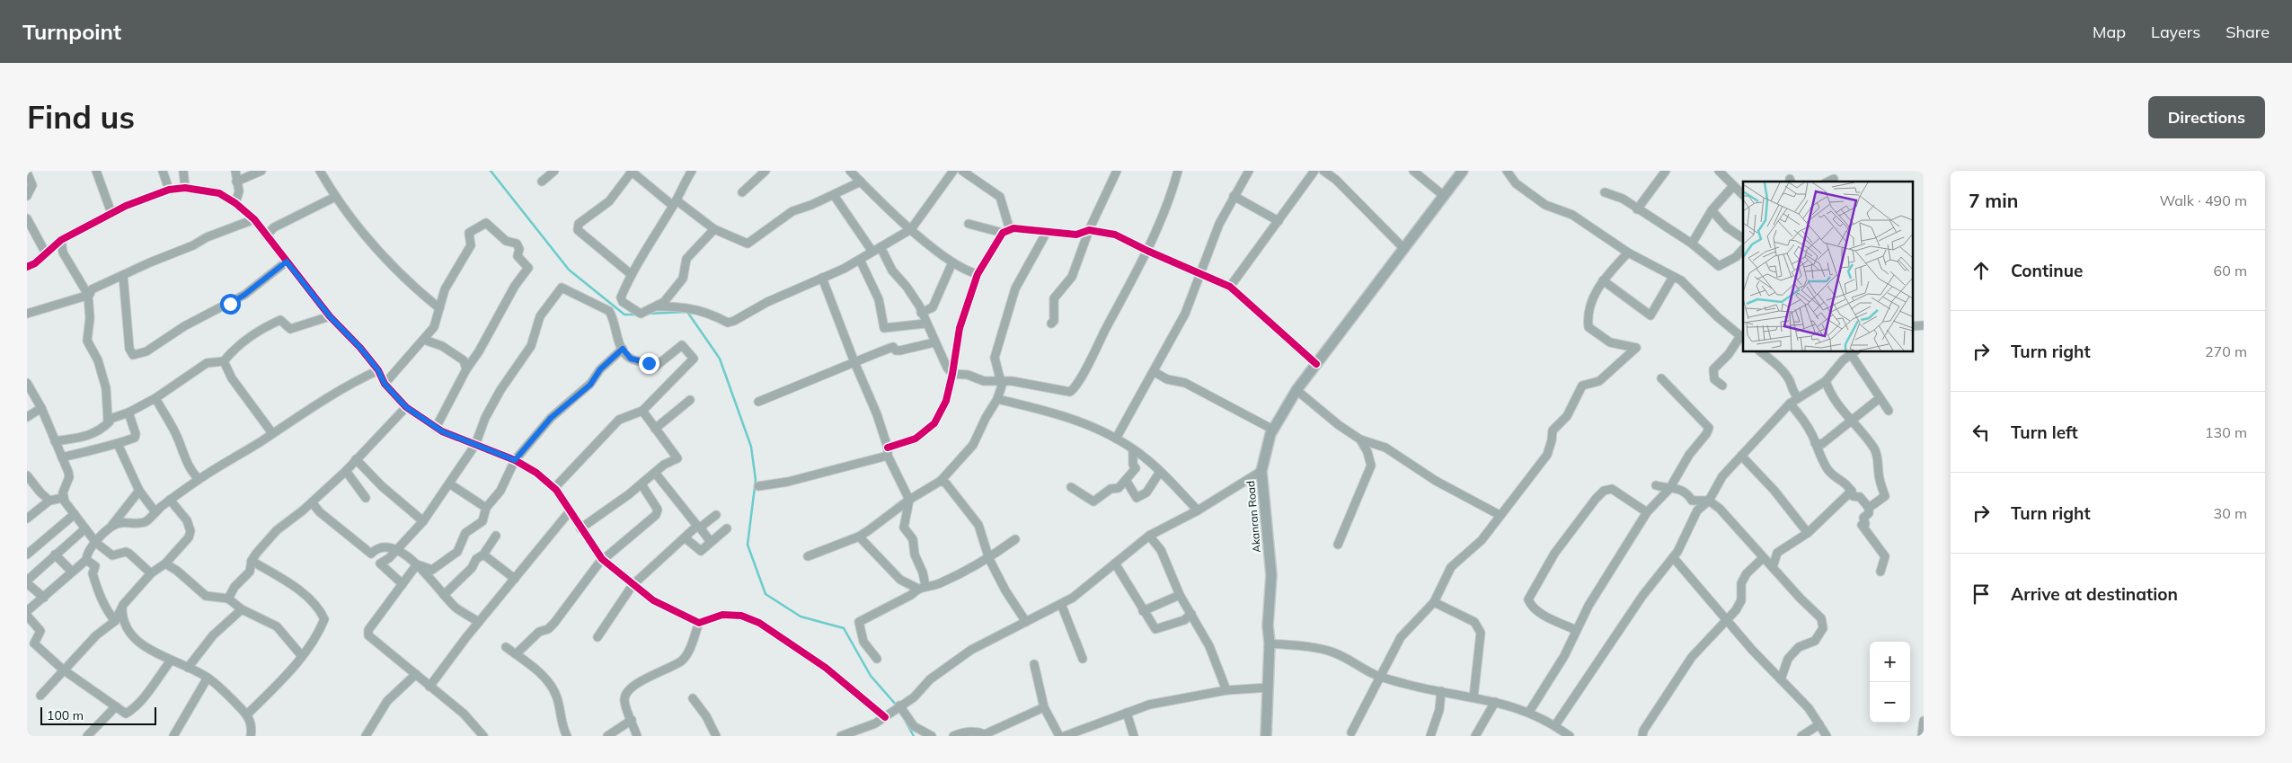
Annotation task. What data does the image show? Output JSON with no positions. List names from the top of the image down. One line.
{"streets":{"main road":["Akanran Road"]},"scale_bar":"100 m","page":{"header":"Turnpoint","nav":["Map","Layers","Share"],"buttons":"Directions","title":"Find us","heading":["7 min","Walk · 490 m"],"list":[["Continue","60 m"],["Turn right","270 m"],["Turn left","130 m"],["Turn right","30 m"],"Arrive at destination"],"map_buttons":["+","−"],"scale":"100 m"}}
